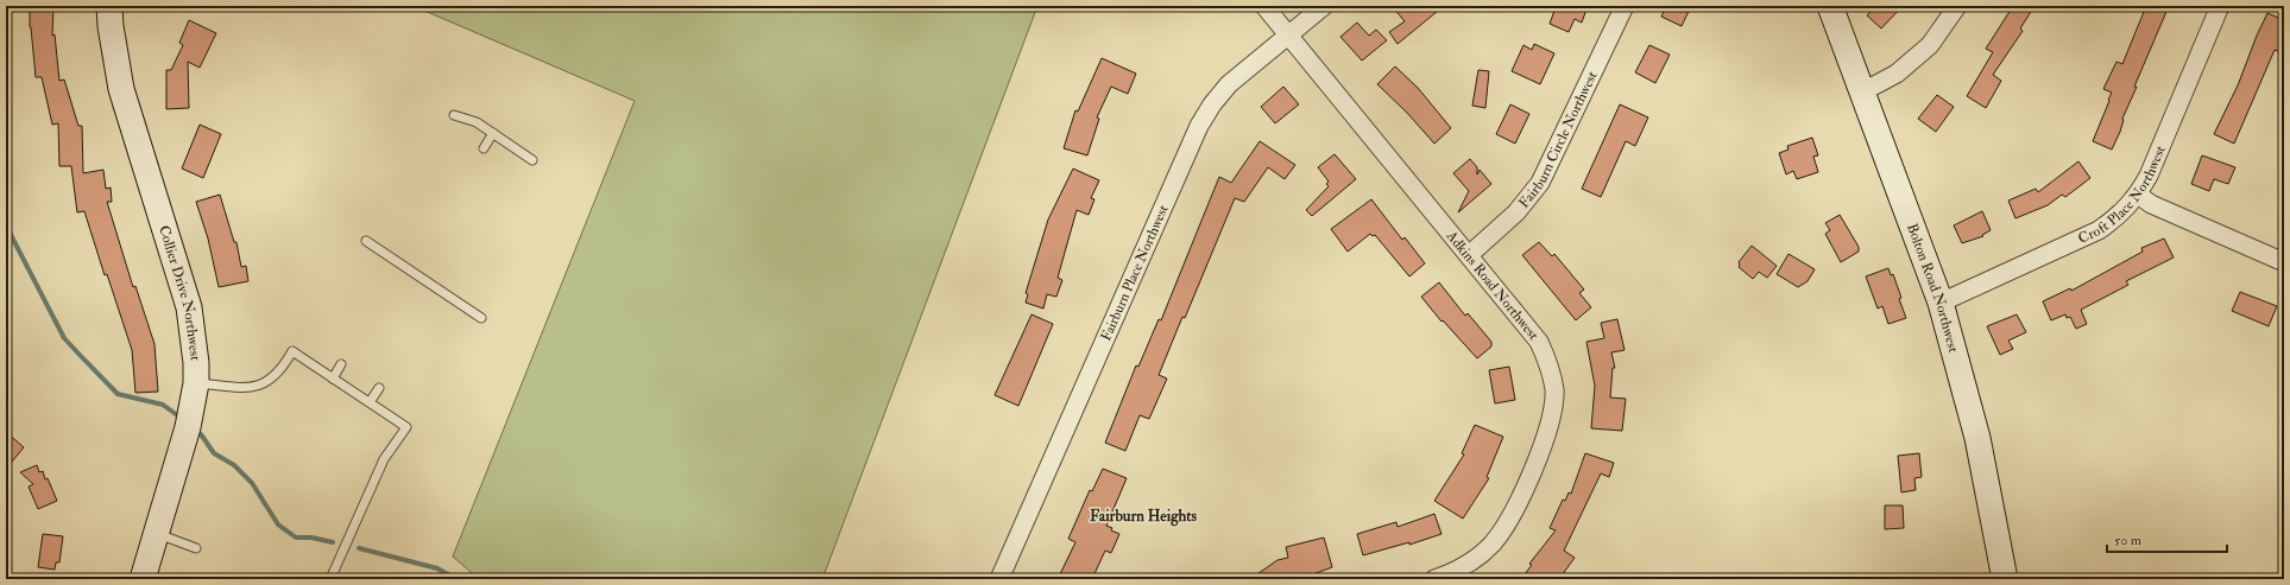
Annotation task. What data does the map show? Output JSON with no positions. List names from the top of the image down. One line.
{"streets":{"street":["Fairburn Circle Northwest","Croft Place Northwest","Fairburn Place Northwest","Adkins Road Northwest","Bolton Road Northwest","Collier Drive Northwest"]},"crossings":[["Fairburn Circle Northwest","Adkins Road Northwest"],["Croft Place Northwest","Bolton Road Northwest"],["Fairburn Place Northwest","Adkins Road Northwest"]],"districts":["Fairburn Heights"],"scale_bar":"50 m"}
